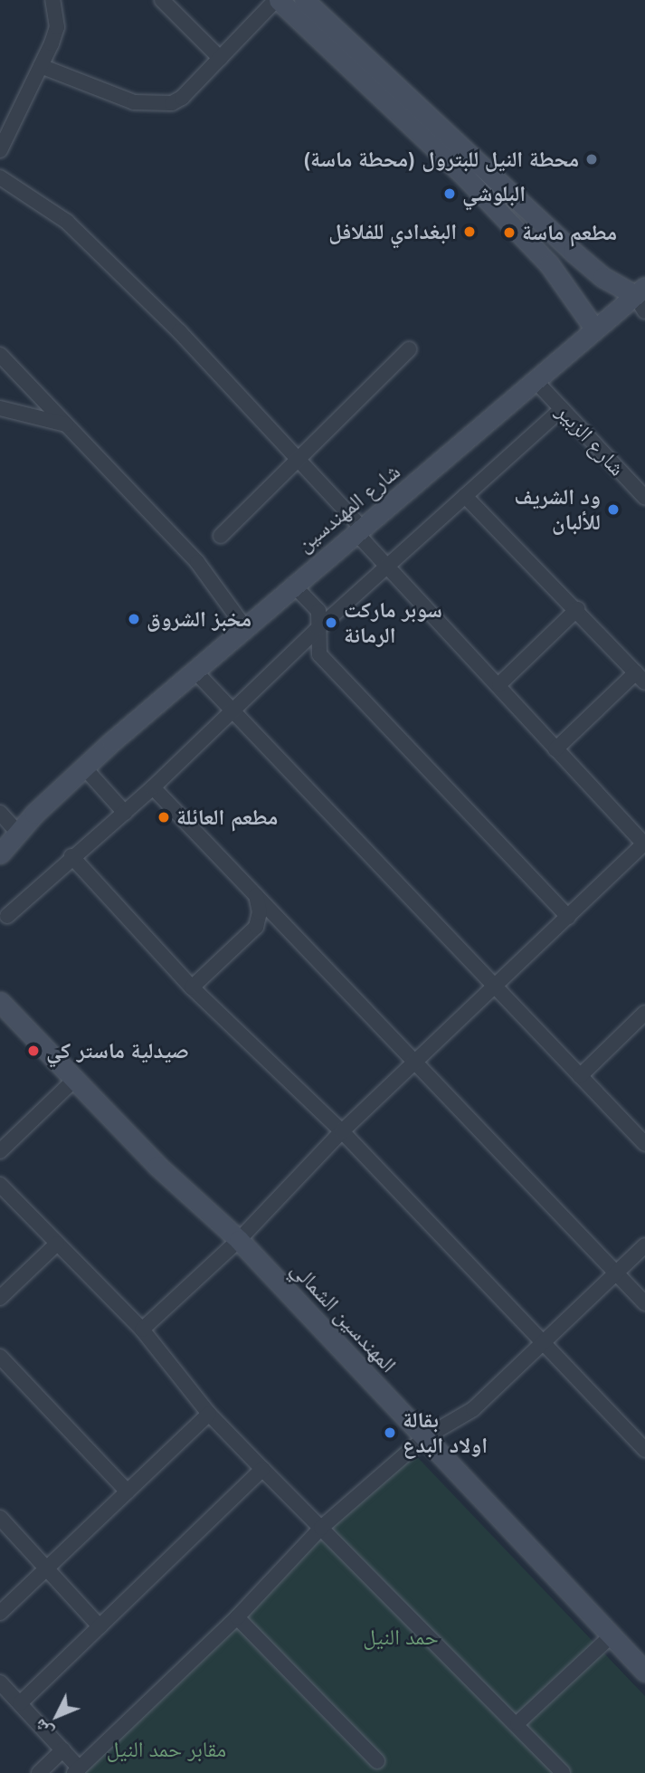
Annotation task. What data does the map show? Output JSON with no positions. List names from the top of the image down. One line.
{"streets":{"main road":["شارع المهندسين","المهندسين الشمالي"],"street":["شارع الزبير"]},"crossings":[["شارع الزبير","شارع المهندسين"]],"parks":["حمد النيل","مقابر حمد النيل"],"places":["محطة النيل للبترول (محطة ماسة)","البلوشي","البغدادي للفلافل","مطعم ماسة","ود الشريف للألبان","مخبز الشروق","سوبر ماركت الرمانة","مطعم العائلة","صيدلية ماستر كي","بقالة اولاد البدع"],"north":"bottom left"}
